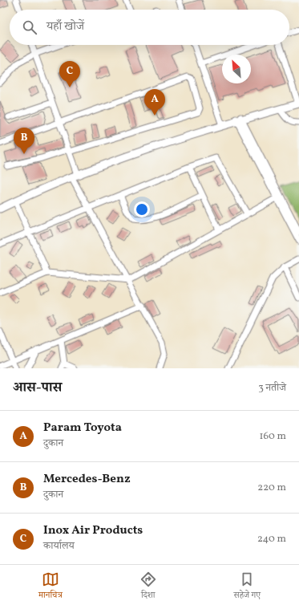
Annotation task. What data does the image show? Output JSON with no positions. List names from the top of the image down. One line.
{"north":"top left","page":{"search":"यहाँ खोजें","pins":["C","A","B"],"heading":["आस-पास","3 नतीजे"],"list":[{"mark":"A","name":"Param Toyota","note":"दुकान","value":"160 m"},{"mark":"B","name":"Mercedes-Benz","note":"दुकान","value":"220 m"},{"mark":"C","name":"Inox Air Products","note":"कार्यालय","value":"240 m"}],"nav":["मानचित्र","दिशा","सहेजे गए"]}}
